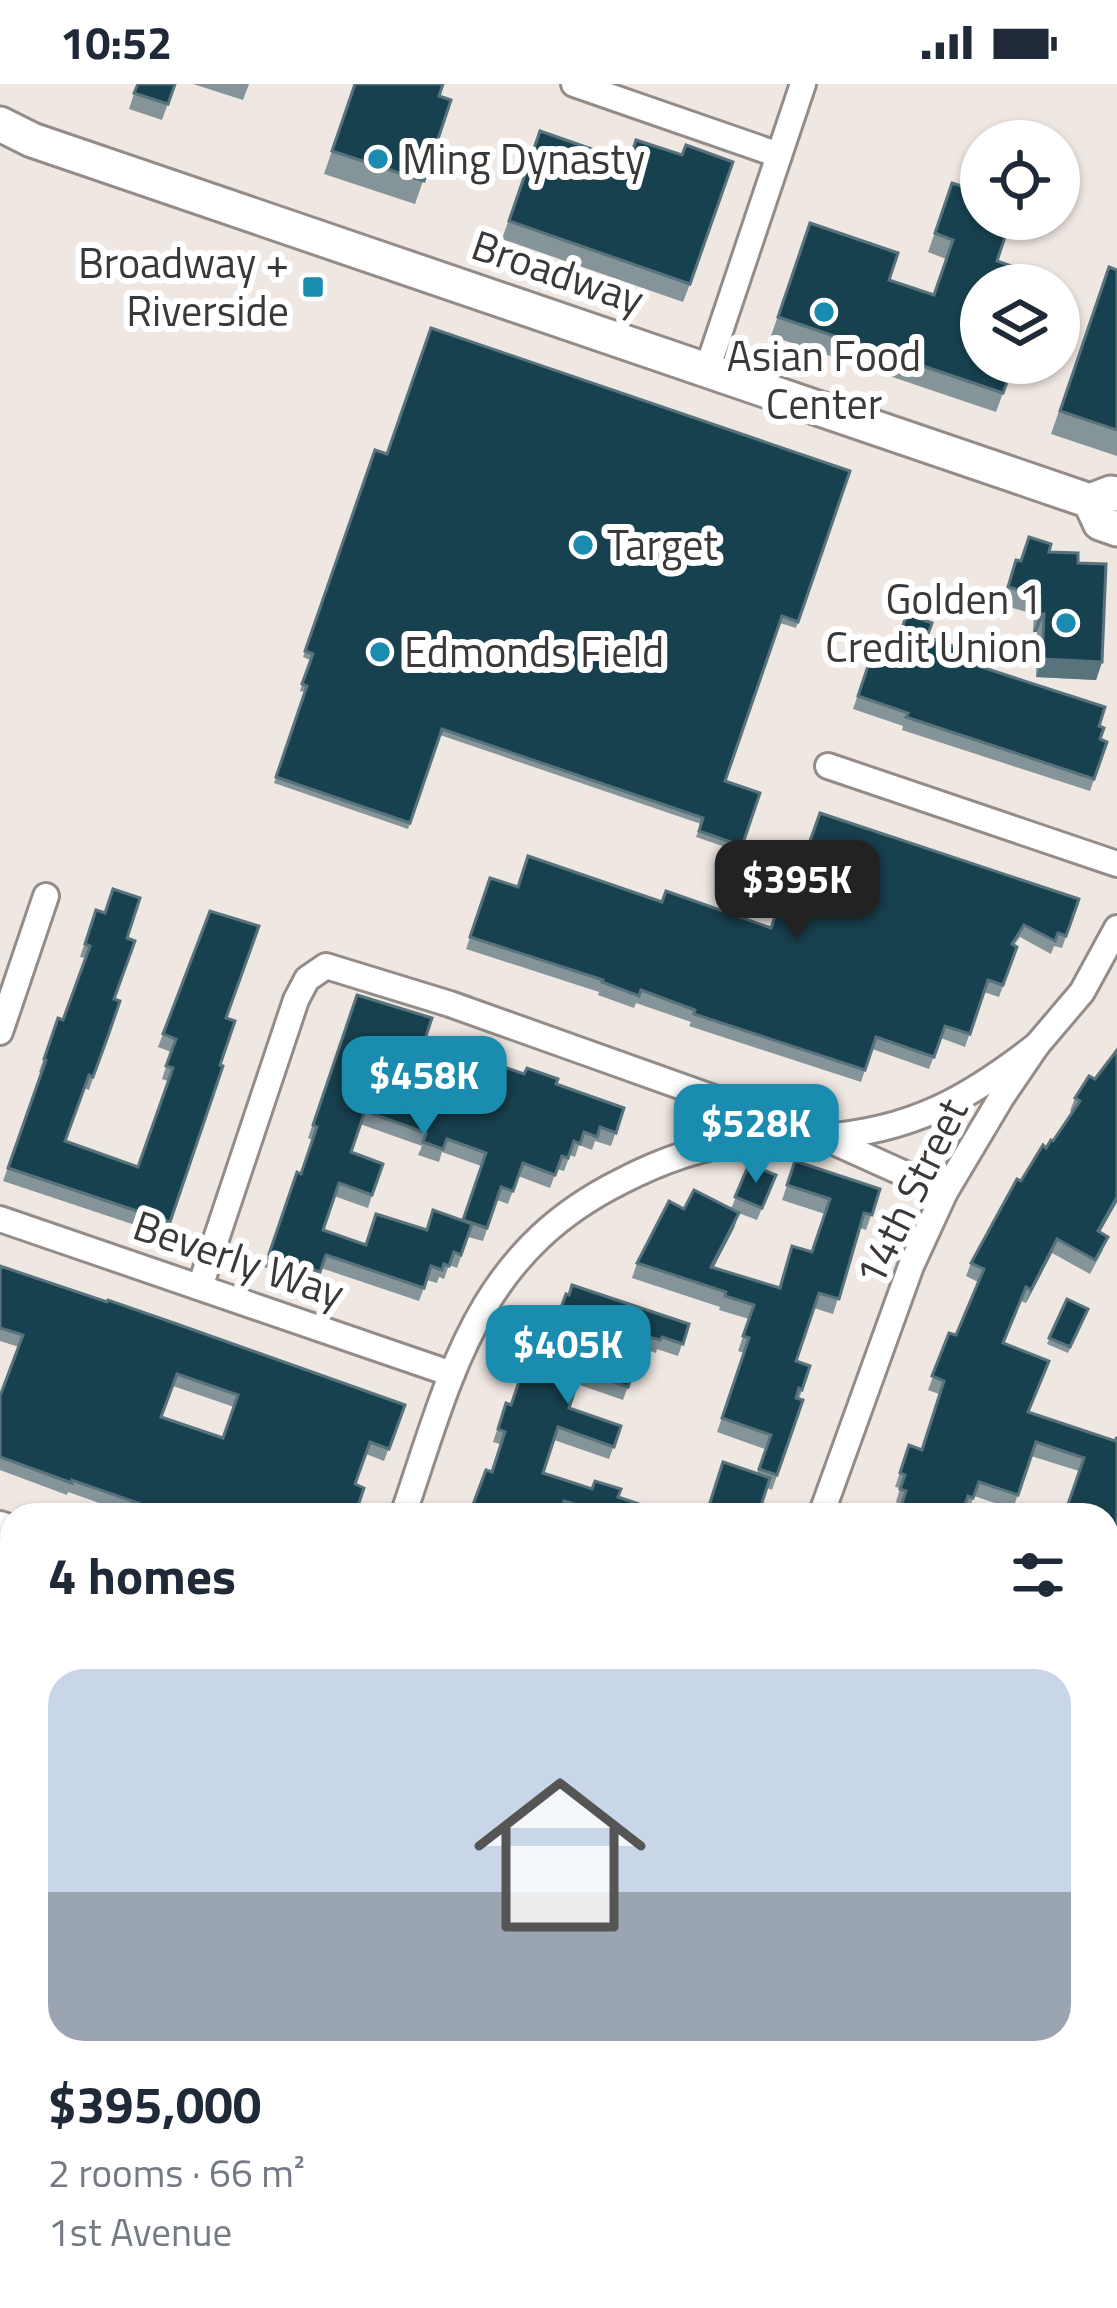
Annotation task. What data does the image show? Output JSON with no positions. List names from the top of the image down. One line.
{"streets":{"main road":["Broadway"],"street":["14th Street","Beverly Way"]},"places":{"other":["Ming Dynasty","Asian Food Center","Target","Golden 1 Credit Union","Edmonds Field"],"transit":["Broadway + Riverside"]},"page":{"status":"10:52","price":["$395K","$458K","$528K","$405K"],"heading":"4 homes","list":[{"name":"$395,000","note":"2 rooms · 66 m² · 1st Avenue"}]}}
